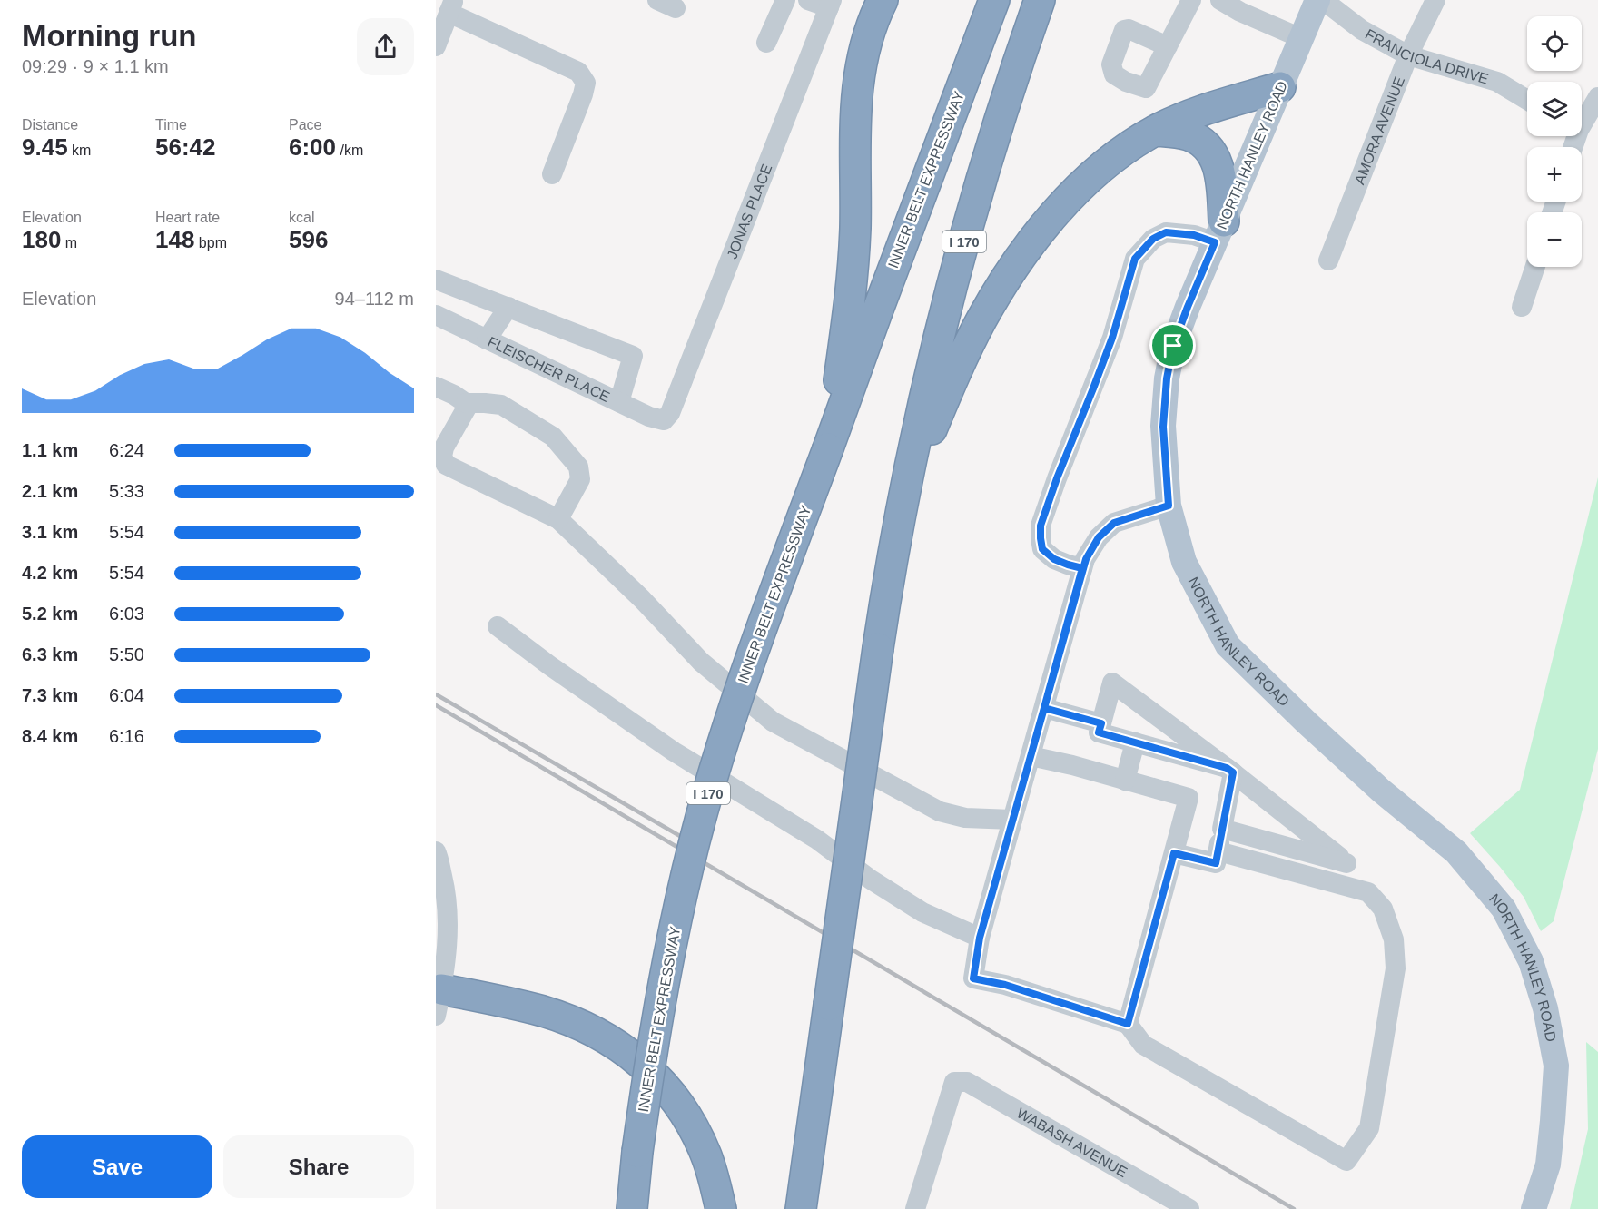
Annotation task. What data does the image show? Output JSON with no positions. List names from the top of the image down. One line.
{"streets":{"highway":["INNER BELT EXPRESSWAY","I 170"],"main road":["NORTH HANLEY ROAD"],"street":["FRANCIOLA DRIVE","AMORA AVENUE","JONAS PLACE","FLEISCHER PLACE","WABASH AVENUE"]},"crossings":[["FRANCIOLA DRIVE","AMORA AVENUE"],["JONAS PLACE","FLEISCHER PLACE"]],"page":{"heading":["Morning run","09:29 · 9 × 1.1 km"],"map_buttons":["+","−"],"stats":[["Distance","9.45 km"],["Time","56:42"],["Pace","6:00 /km"],["Elevation","180 m"],["Heart rate","148 bpm"],["kcal","596"]],"chart":["Elevation","94–112 m"],"list":[{"name":"1.1 km","note":"6:24"},{"name":"2.1 km","note":"5:33"},{"name":"3.1 km","note":"5:54"},{"name":"4.2 km","note":"5:54"},{"name":"5.2 km","note":"6:03"},{"name":"6.3 km","note":"5:50"},{"name":"7.3 km","note":"6:04"},{"name":"8.4 km","note":"6:16"}],"buttons":["Save","Share"]}}
